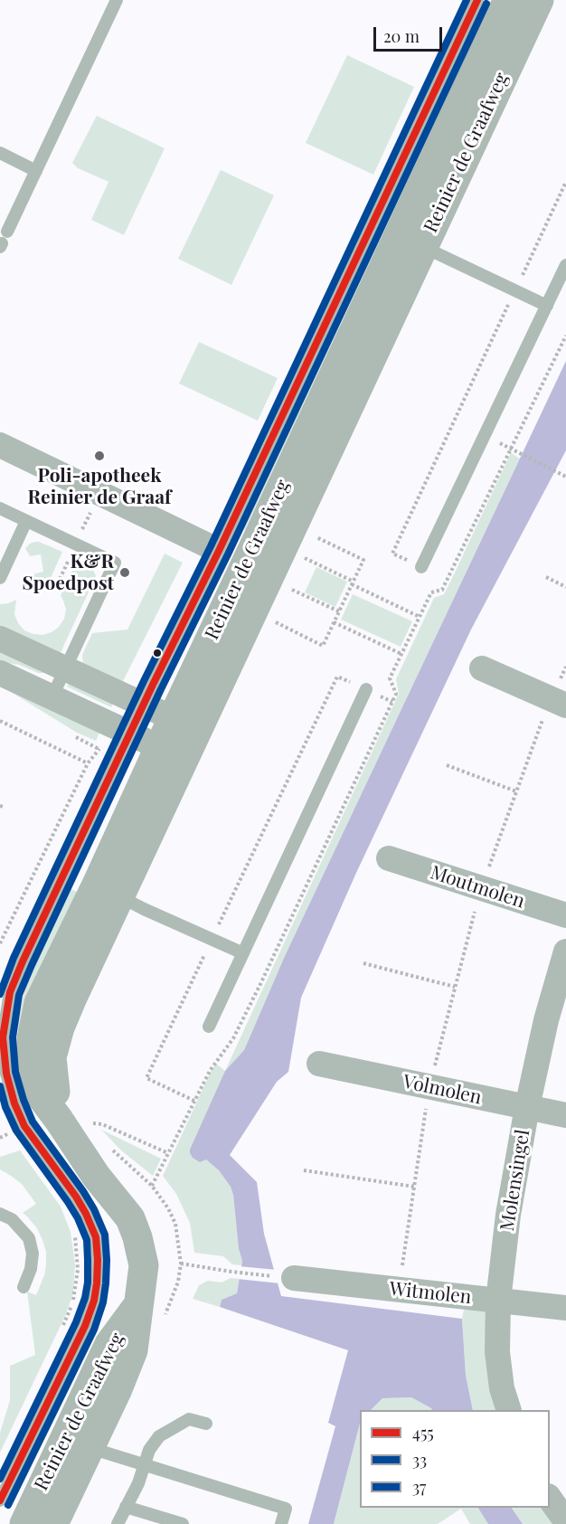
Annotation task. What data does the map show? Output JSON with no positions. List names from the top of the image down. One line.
{"streets":{"main road":["Reinier de Graafweg"],"street":["Moutmolen","Volmolen","Molensingel","Witmolen"]},"crossings":[["Volmolen","Molensingel"],["Molensingel","Witmolen"]],"places":["Poli-apotheek Reinier de Graaf","K&R Spoedpost"],"lines":["transit line 455","transit line 37","transit line 33"],"legend":["455","33","37"],"scale_bar":"20 m"}
